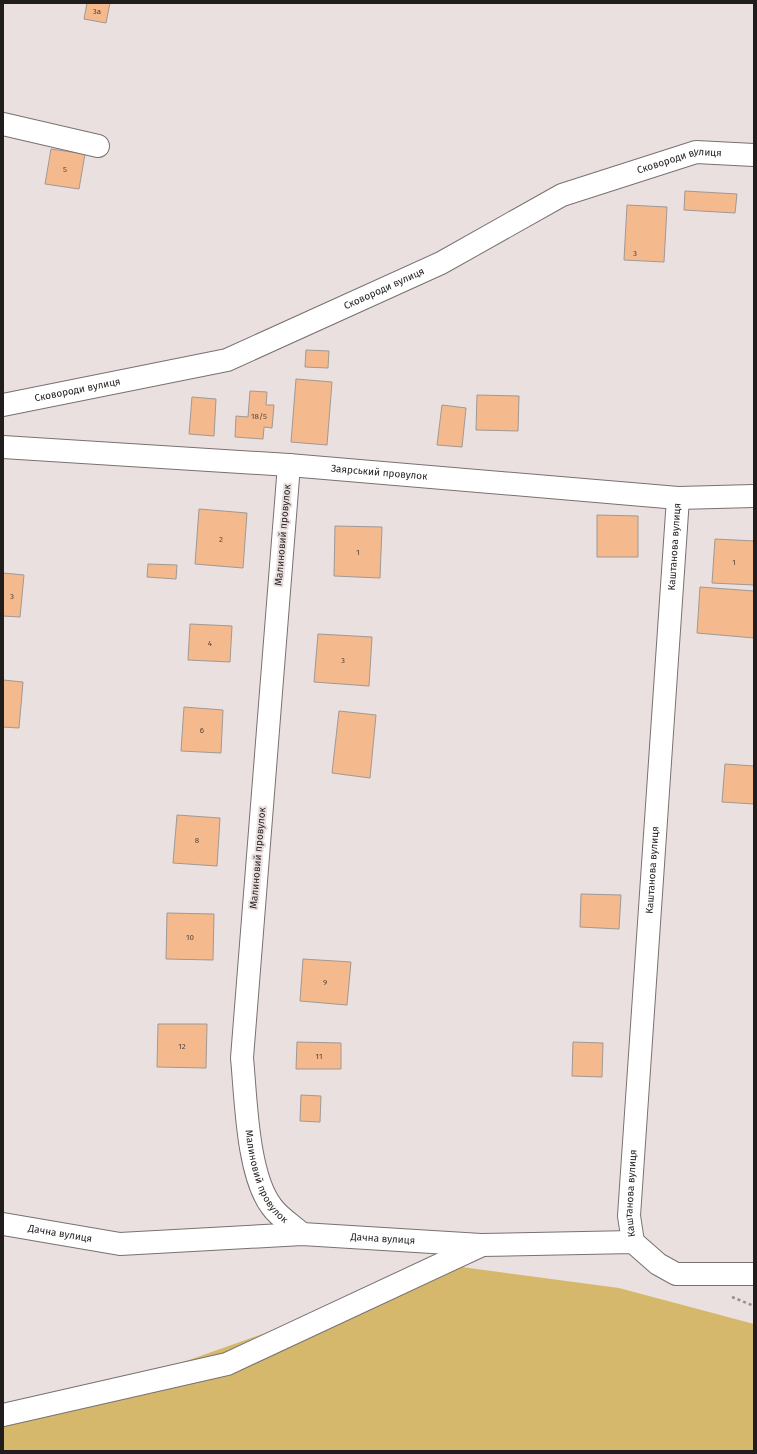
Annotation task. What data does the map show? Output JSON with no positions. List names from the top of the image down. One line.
{"streets":{"street":["Сковороди вулиця","Заярський провулок","Малиновий провулок","Каштанова вулиця","Дачна вулиця"]},"crossings":[["Заярський провулок","Малиновий провулок"],["Заярський провулок","Каштанова вулиця"],["Малиновий провулок","Дачна вулиця"],["Каштанова вулиця","Дачна вулиця"]],"house_numbers":["3а","5","3","18/5","2","1","1","3","4","3","6","8","10","9","12","11"]}
